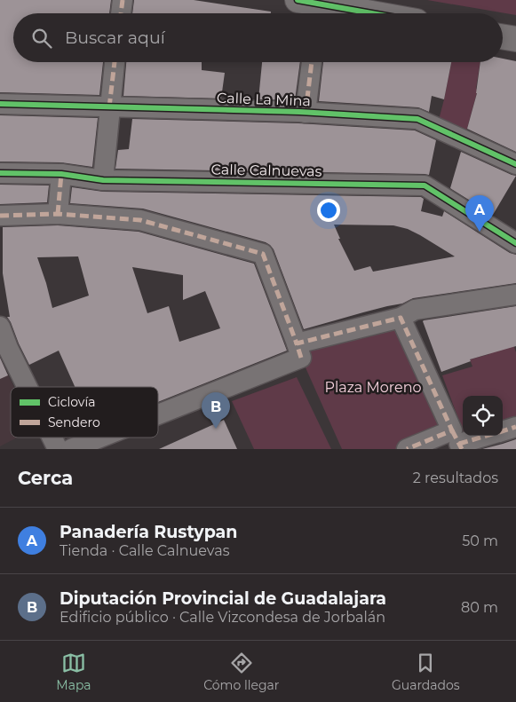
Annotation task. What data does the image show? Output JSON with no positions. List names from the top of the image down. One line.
{"streets":{"street":["Calle La Mina","Calle Calnuevas"]},"parks":["Plaza Moreno"],"legend":["Ciclovía","Sendero"],"page":{"search":"Buscar aquí","pins":["A","B"],"heading":["Cerca","2 resultados"],"list":[{"mark":"A","name":"Panadería Rustypan","note":"Tienda · Calle Calnuevas","value":"50 m"},{"mark":"B","name":"Diputación Provincial de Guadalajara","note":"Edificio público · Calle Vizcondesa de Jorbalán","value":"80 m"}],"nav":["Mapa","Cómo llegar","Guardados"]}}
